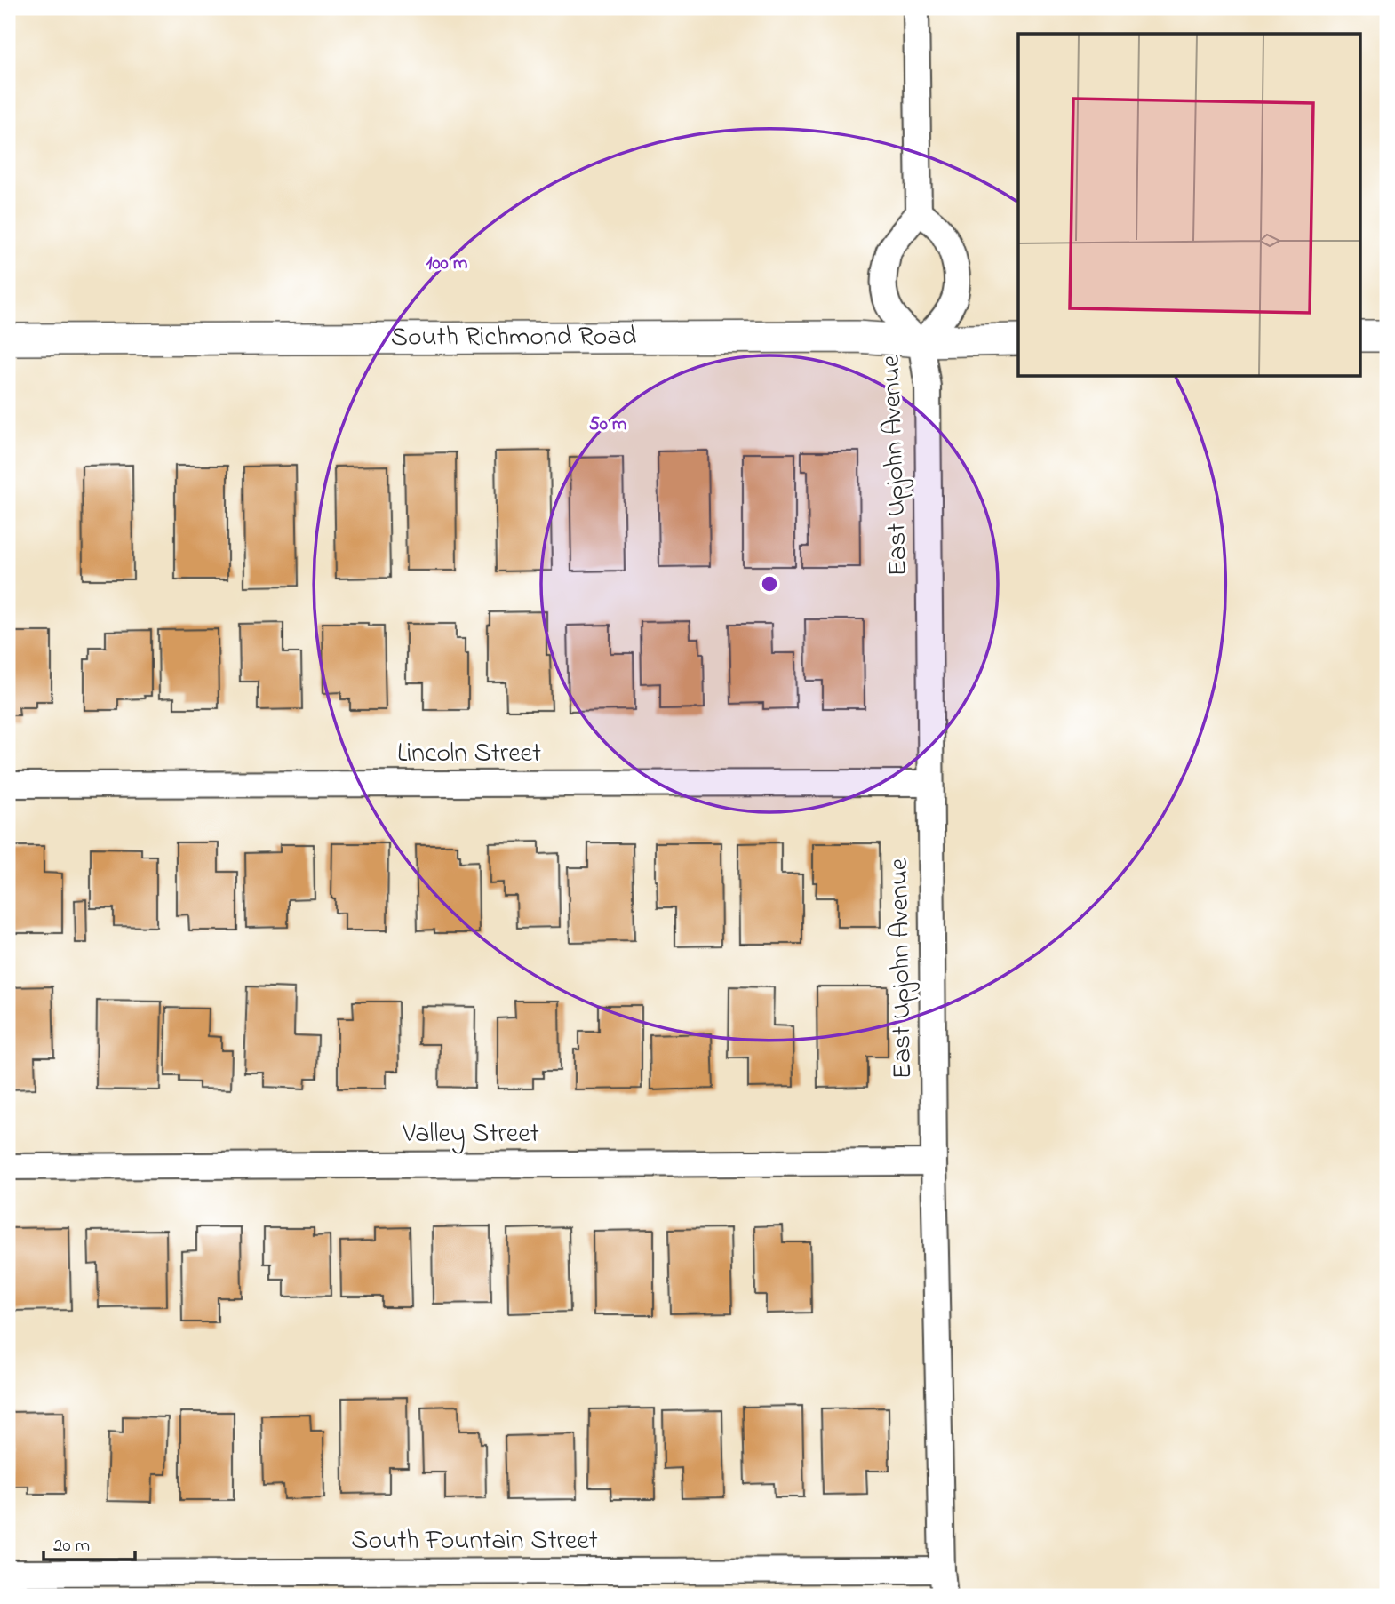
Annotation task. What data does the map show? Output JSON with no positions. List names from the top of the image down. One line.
{"streets":{"street":["South Richmond Road","East Upjohn Avenue","Lincoln Street","Valley Street","South Fountain Street"]},"crossings":[["South Richmond Road","East Upjohn Avenue"],["East Upjohn Avenue","Lincoln Street"],["East Upjohn Avenue","Valley Street"],["East Upjohn Avenue","South Fountain Street"]],"scale_bar":"20 m","rings":["100 m","50 m"]}
